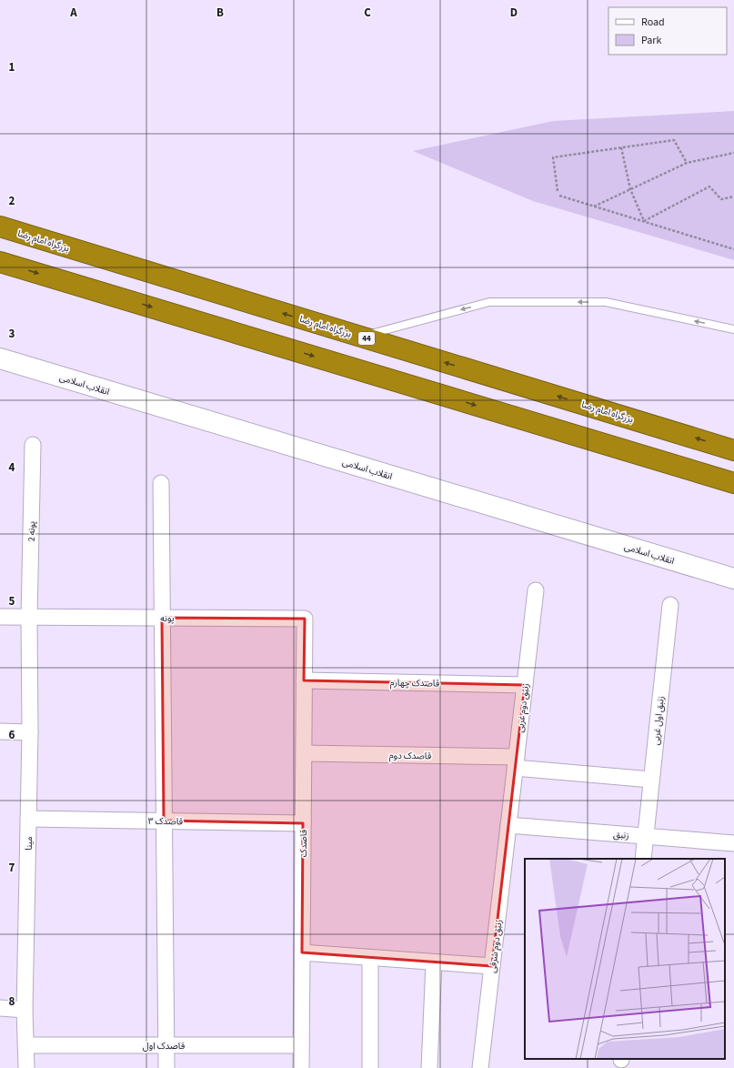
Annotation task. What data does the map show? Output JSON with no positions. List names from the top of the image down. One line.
{"streets":{"highway":["بزرگراه امام رضا","44"],"street":["انقلاب اسلامی","پونه 2","پونه","قاصدک چهارم","زنبق دوم غربی","زنبق اول غربی","قاصدک دوم","قاصدک ۳","زنبق","مینا","قاصدک","زنبق دوم شرقی","قاصدک اول"]},"crossings":[["پونه 2","پونه"],["پونه 2","مینا"],["پونه","مینا"],["پونه","قاصدک"],["قاصدک چهارم","زنبق دوم غربی"],["قاصدک چهارم","قاصدک"],["زنبق دوم غربی","قاصدک دوم"],["زنبق دوم غربی","زنبق"],["زنبق دوم غربی","زنبق دوم شرقی"],["زنبق اول غربی","قاصدک دوم"],["زنبق اول غربی","زنبق"],["قاصدک دوم","قاصدک"],["قاصدک ۳","مینا"],["قاصدک ۳","قاصدک"],["زنبق","زنبق دوم شرقی"],["مینا","قاصدک اول"],["قاصدک","قاصدک اول"]],"legend":["Road","Park"],"grid":{"columns":["A","B","C","D"],"rows":["1","2","3","4","5","6","7","8"]}}
